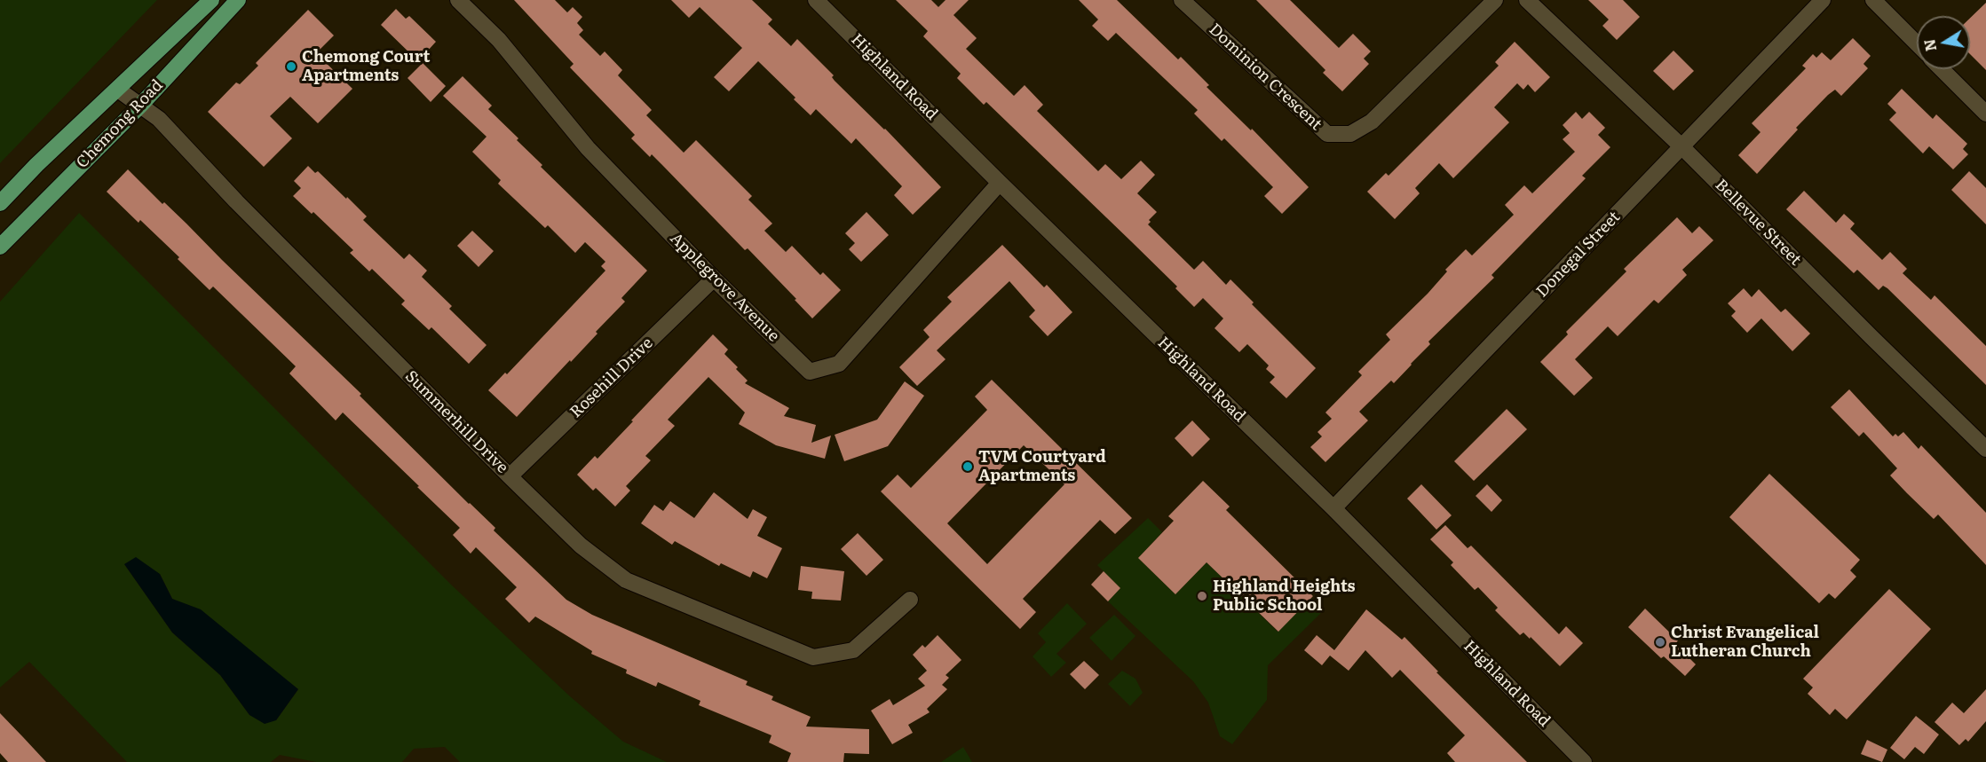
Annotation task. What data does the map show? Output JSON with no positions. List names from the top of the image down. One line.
{"streets":{"main road":["Chemong Road"],"street":["Highland Road","Dominion Crescent","Bellevue Street","Donegal Street","Applegrove Avenue","Rosehill Drive","Summerhill Drive"]},"crossings":[["Highland Road","Donegal Street"],["Highland Road","Applegrove Avenue"],["Chemong Road","Summerhill Drive"],["Bellevue Street","Donegal Street"],["Applegrove Avenue","Rosehill Drive"],["Rosehill Drive","Summerhill Drive"]],"places":["Chemong Court Apartments","TVM Courtyard Apartments","Highland Heights Public School","Christ Evangelical Lutheran Church"],"north":"left"}
